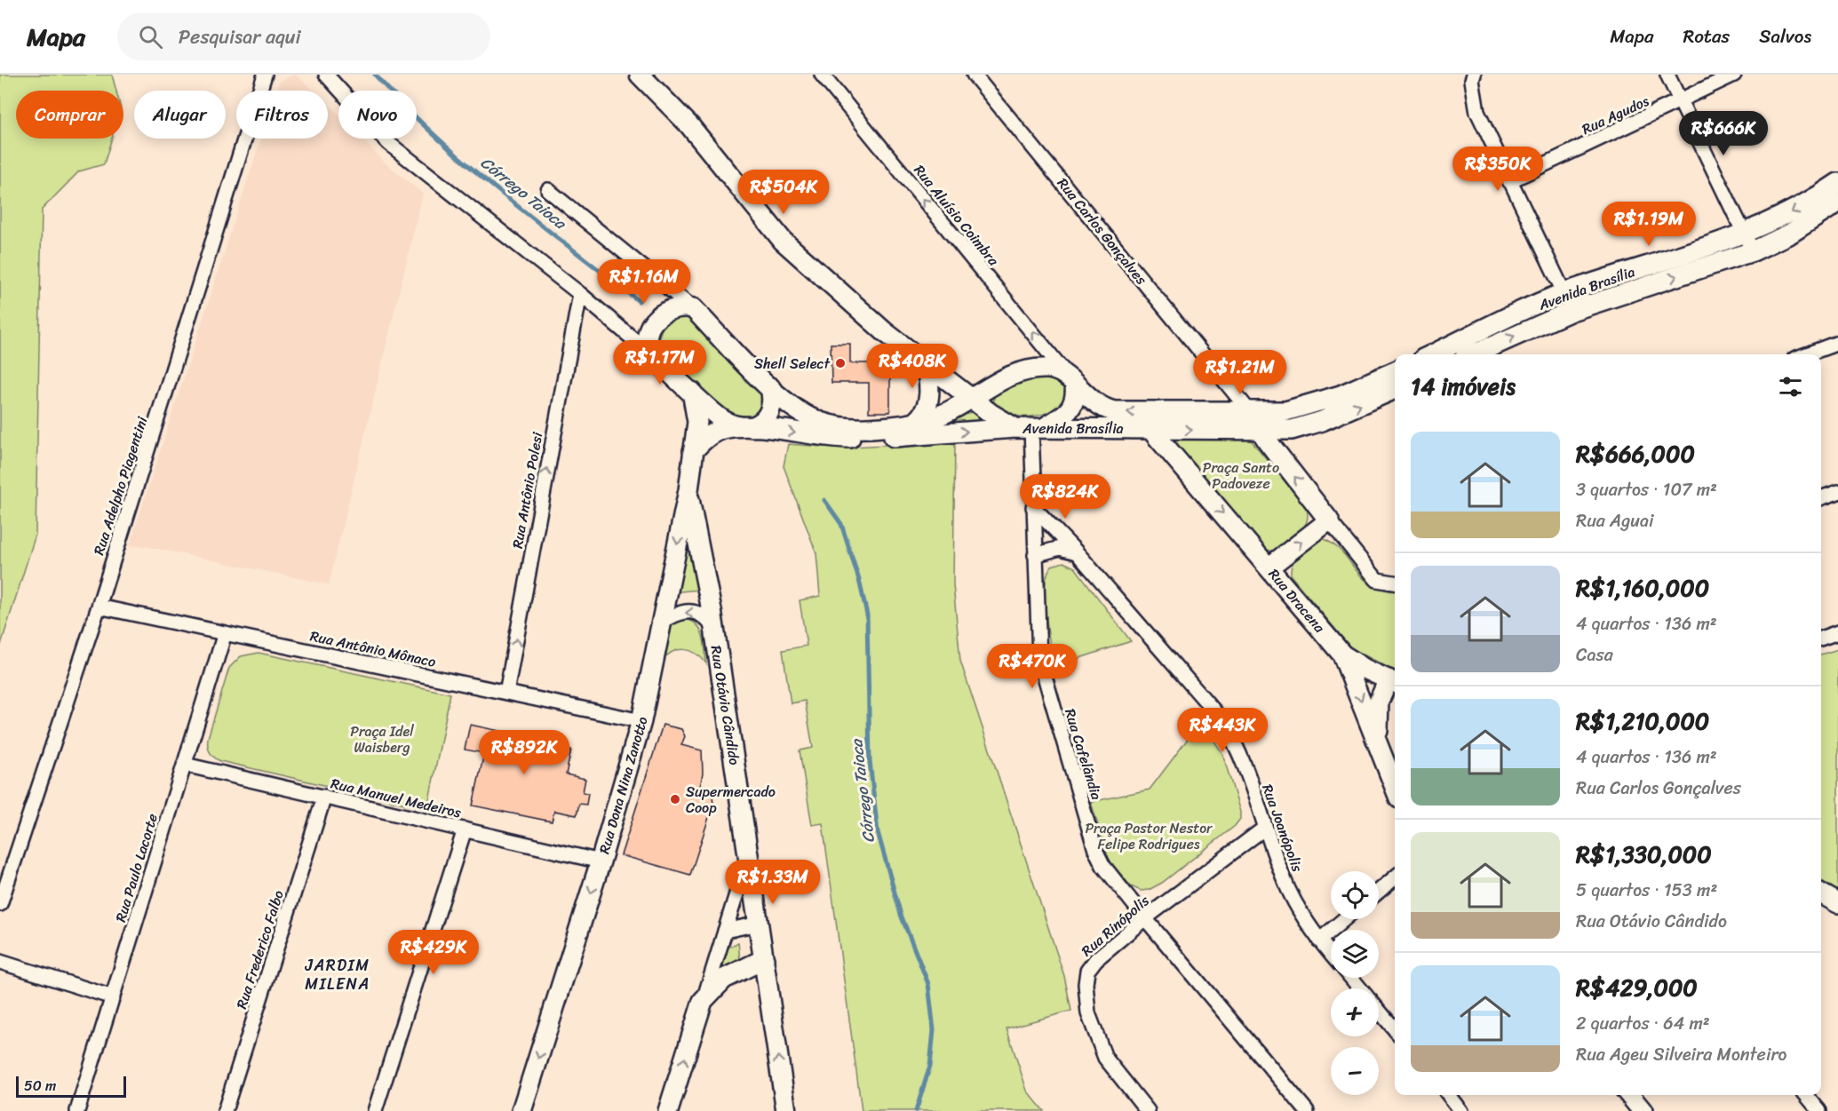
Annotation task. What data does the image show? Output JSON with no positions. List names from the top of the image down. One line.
{"streets":{"main road":["Rua Carlos Gonçalves","Avenida Brasília","Rua Dracena","Rua Otávio Cândido","Rua Dona Nina Zanotto"],"street":["Rua Agudos","Rua Aluísio Coimbra","Rua Adelpho Piagentini","Rua Antônio Polesi","Rua Antônio Mônaco","Rua Cafelândia","Rua Manuel Medeiros","Rua Joanópolis","Rua Paulo Lacorte","Rua Rinópolis","Rua Frederico Falbo"]},"crossings":[["Rua Aluísio Coimbra","Avenida Brasília"],["Rua Carlos Gonçalves","Avenida Brasília"],["Avenida Brasília","Rua Dracena"],["Avenida Brasília","Rua Cafelândia"],["Rua Adelpho Piagentini","Rua Antônio Mônaco"],["Rua Antônio Polesi","Rua Antônio Mônaco"],["Rua Antônio Mônaco","Rua Dona Nina Zanotto"],["Rua Antônio Mônaco","Rua Paulo Lacorte"],["Rua Otávio Cândido","Rua Dona Nina Zanotto"],["Rua Cafelândia","Rua Joanópolis"],["Rua Cafelândia","Rua Rinópolis"],["Rua Dona Nina Zanotto","Rua Manuel Medeiros"],["Rua Manuel Medeiros","Rua Paulo Lacorte"],["Rua Manuel Medeiros","Rua Frederico Falbo"],["Rua Joanópolis","Rua Rinópolis"]],"one_way":["Rua Aluísio Coimbra","Rua Antônio Polesi","Rua Dracena","Rua Dona Nina Zanotto"],"districts":["JARDIM MILENA"],"water":["Córrego Taioca"],"parks":["Praça Santo Padoveze","Praça Idel Waisberg","Praça Pastor Nestor Felipe Rodrigues"],"places":["Shell Select","Supermercado Coop"],"scale_bar":"50 m","page":{"header":"Mapa","search":"Pesquisar aqui","nav":["Mapa","Rotas","Salvos"],"chip":["Comprar","Alugar","Filtros","Novo"],"price":["R$666K","R$350K","R$504K","R$1.19M","R$1.16M","R$1.17M","R$408K","R$1.21M","R$824K","R$470K","R$443K","R$892K","R$1.33M","R$429K"],"heading":"14 imóveis","list":[{"name":"R$666,000","note":"3 quartos · 107 m² · Rua Aguai"},{"name":"R$1,160,000","note":"4 quartos · 136 m² · Casa"},{"name":"R$1,210,000","note":"4 quartos · 136 m² · Rua Carlos Gonçalves"},{"name":"R$1,330,000","note":"5 quartos · 153 m² · Rua Otávio Cândido"},{"name":"R$429,000","note":"2 quartos · 64 m² · Rua Ageu Silveira Monteiro"}],"map_buttons":["+","−"],"scale":"50 m"}}
